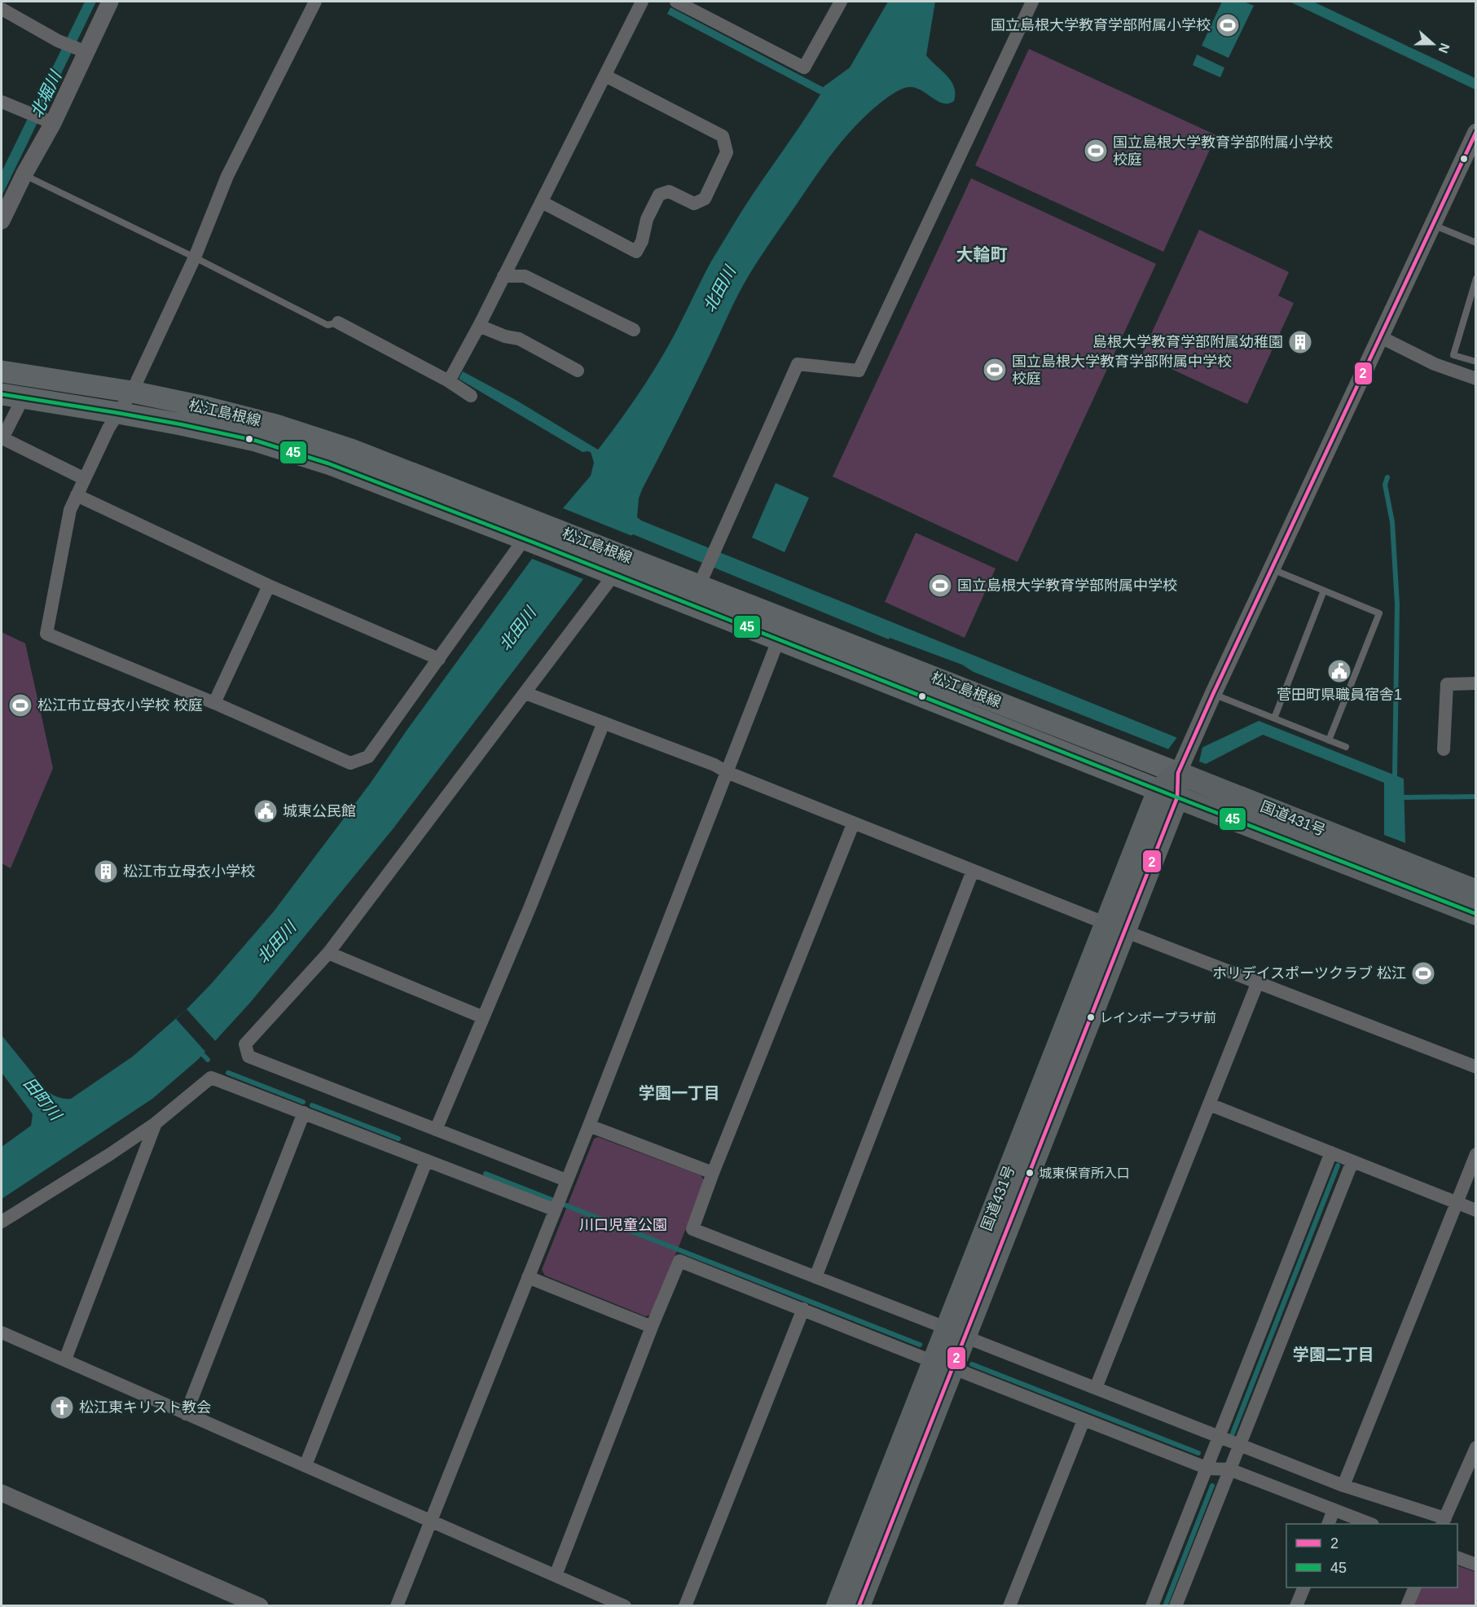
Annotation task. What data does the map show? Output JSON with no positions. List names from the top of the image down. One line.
{"streets":{"highway":["国道431号"],"main road":["松江島根線"]},"crossings":[["松江島根線","国道431号"]],"districts":["大輪町","学園一丁目","学園二丁目"],"water":["北堀川","北田川","田町川"],"parks":["川口児童公園"],"places":{"sports":["国立島根大学教育学部附属小学校","国立島根大学教育学部附属小学校 校庭","国立島根大学教育学部附属中学校 校庭","国立島根大学教育学部附属中学校","松江市立母衣小学校 校庭","ホリデイスポーツクラブ 松江"],"building":["島根大学教育学部附属幼稚園","松江市立母衣小学校"],"public building":["菅田町県職員宿舎1","城東公民館"],"other":["レインボープラザ前","城東保育所入口"],"church":["松江東キリスト教会"]},"lines":["transit line 2","transit line 45"],"legend":["2","45"],"north":"right"}
